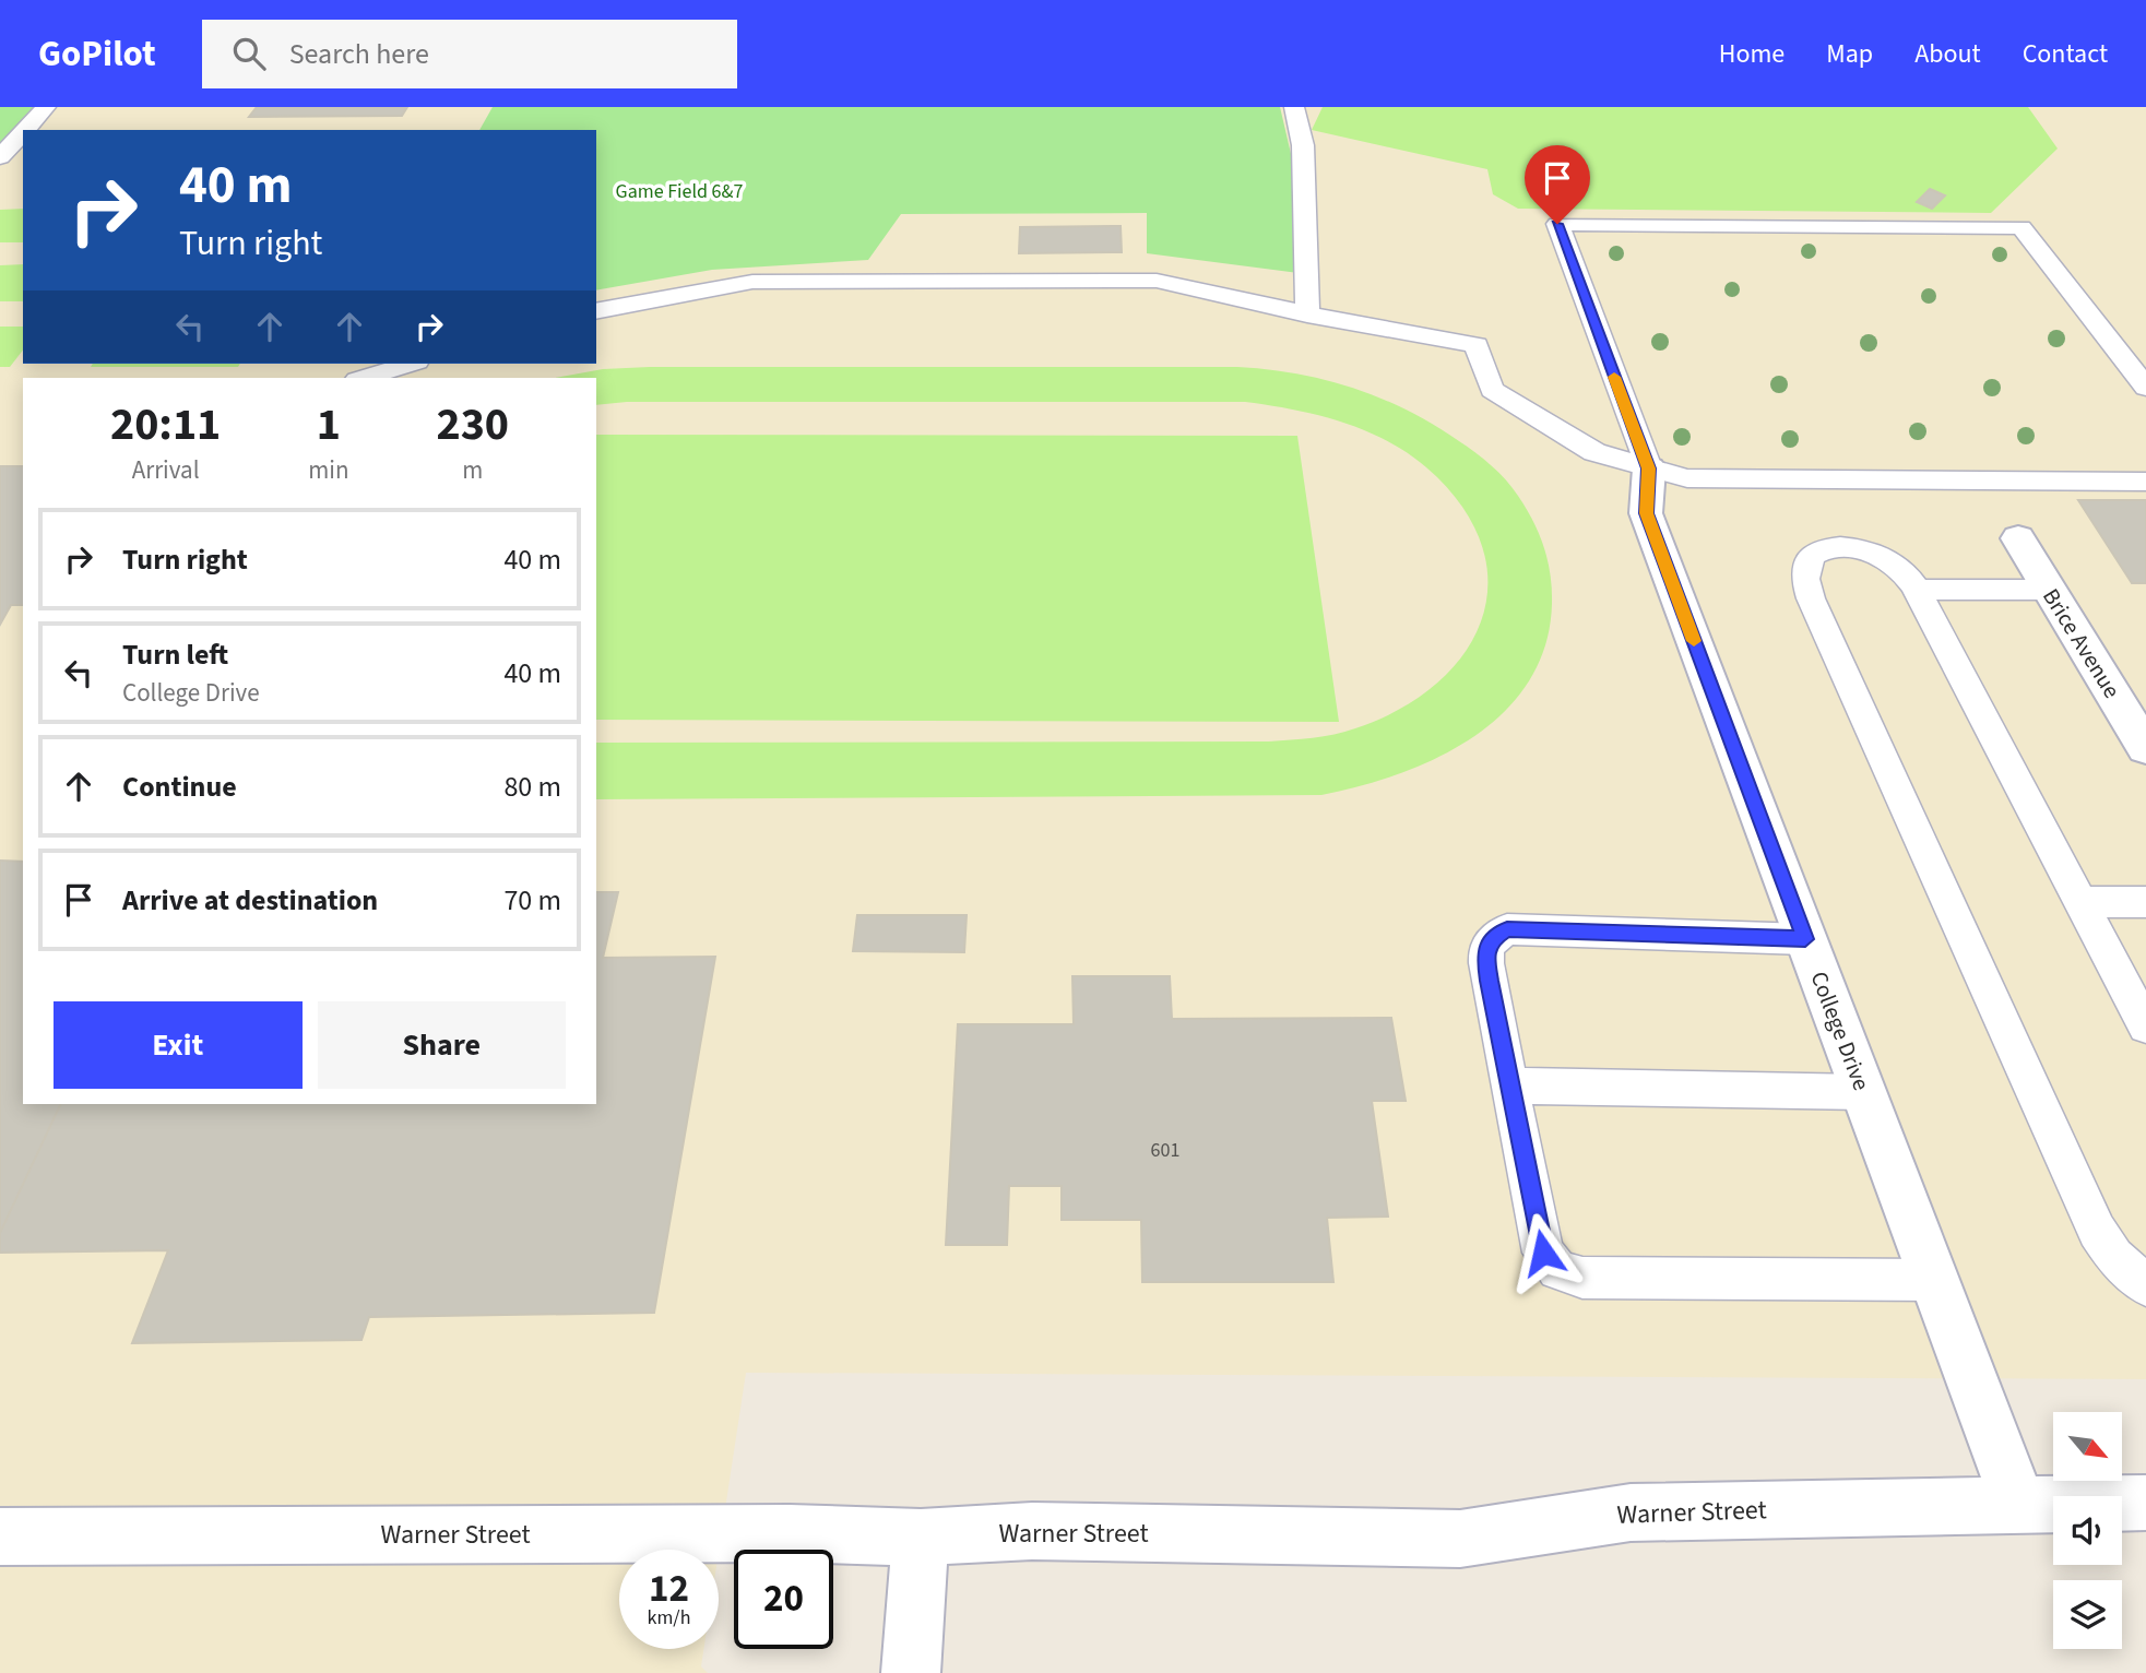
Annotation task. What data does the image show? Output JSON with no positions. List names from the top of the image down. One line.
{"streets":{"street":["Brice Avenue","College Drive","Warner Street"]},"crossings":[["College Drive","Warner Street"]],"parks":["Game Field 6&7"],"house_numbers":["601"],"north":"bottom right","page":{"header":"GoPilot","search":"Search here","nav":["Home","Map","About","Contact"],"turn":["40 m","Turn right"],"eta":["20:11","Arrival","1","min","230","m"],"list":[{"name":"Turn right","value":"40 m"},{"name":"Turn left","note":"College Drive","value":"40 m"},{"name":"Continue","value":"80 m"},{"name":"Arrive at destination","value":"70 m"}],"buttons":["Exit","Share"],"speed":"12 km/h","limit":"20"}}
